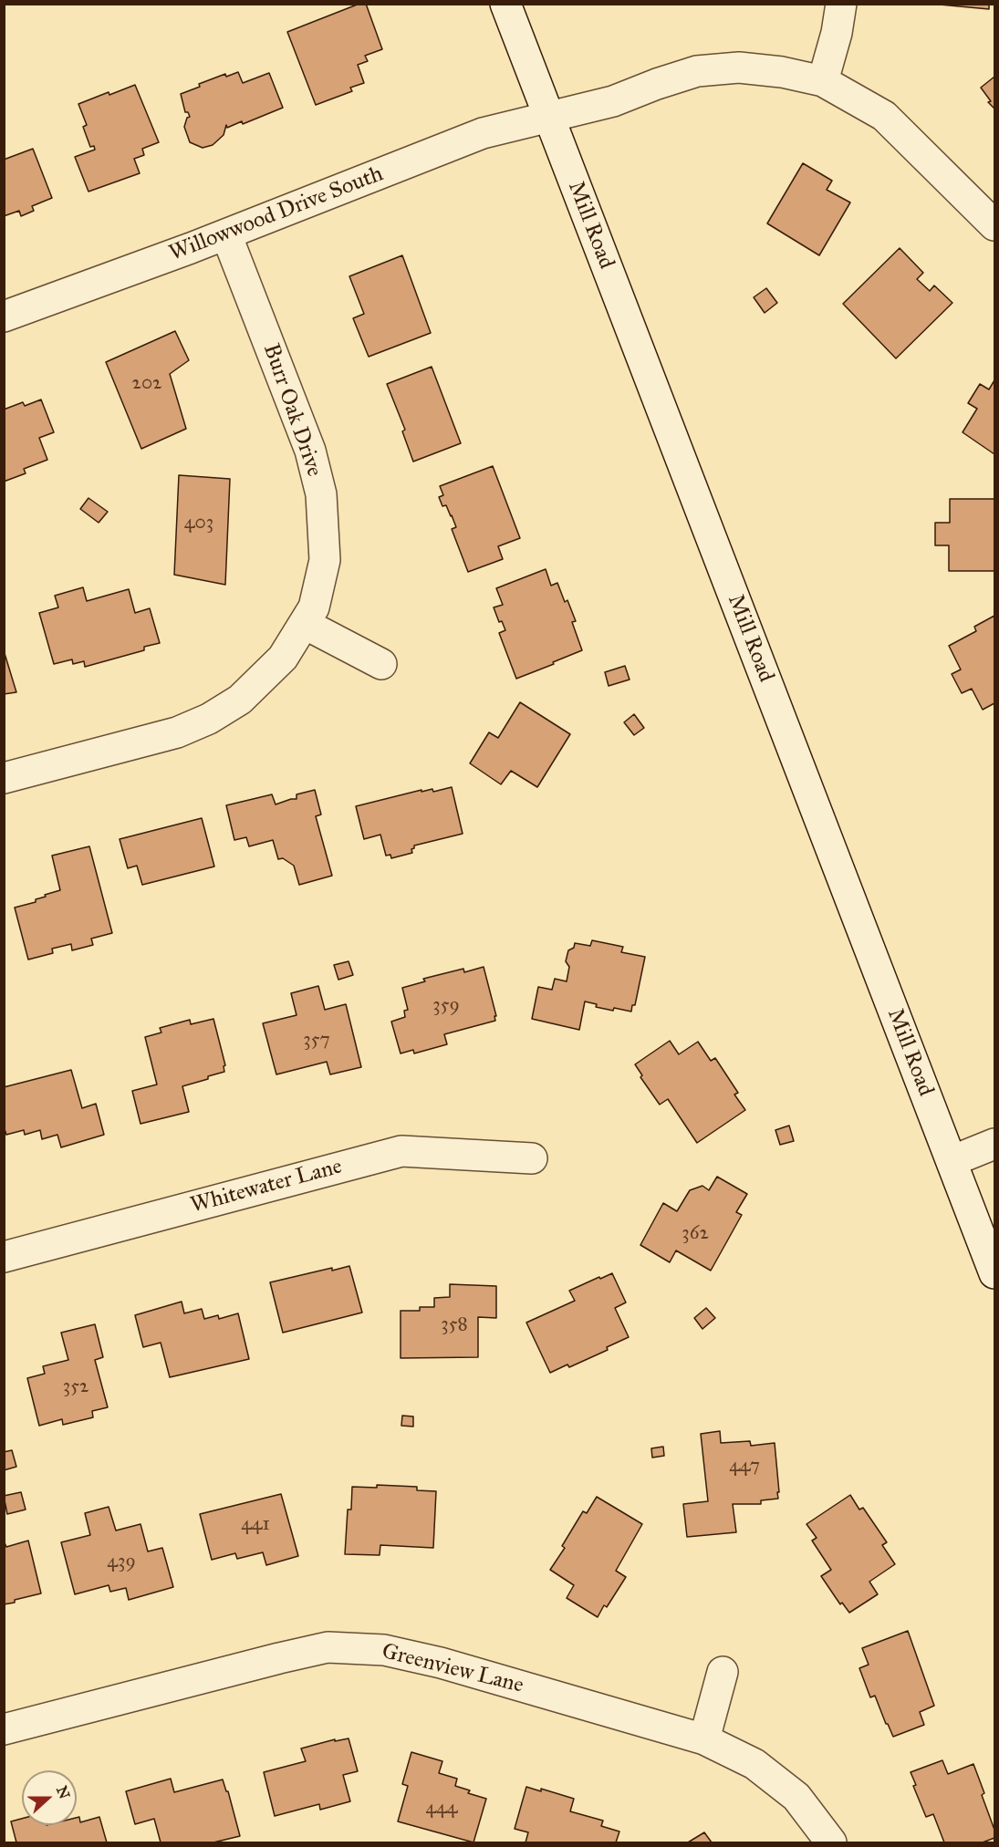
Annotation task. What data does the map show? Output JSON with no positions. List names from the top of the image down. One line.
{"streets":{"street":["Willowwood Drive South","Mill Road","Burr Oak Drive","Whitewater Lane","Greenview Lane"]},"crossings":[["Willowwood Drive South","Mill Road"],["Willowwood Drive South","Burr Oak Drive"]],"house_numbers":["202","403","359","357","362","358","352","447","441","439","444"],"north":"right"}
